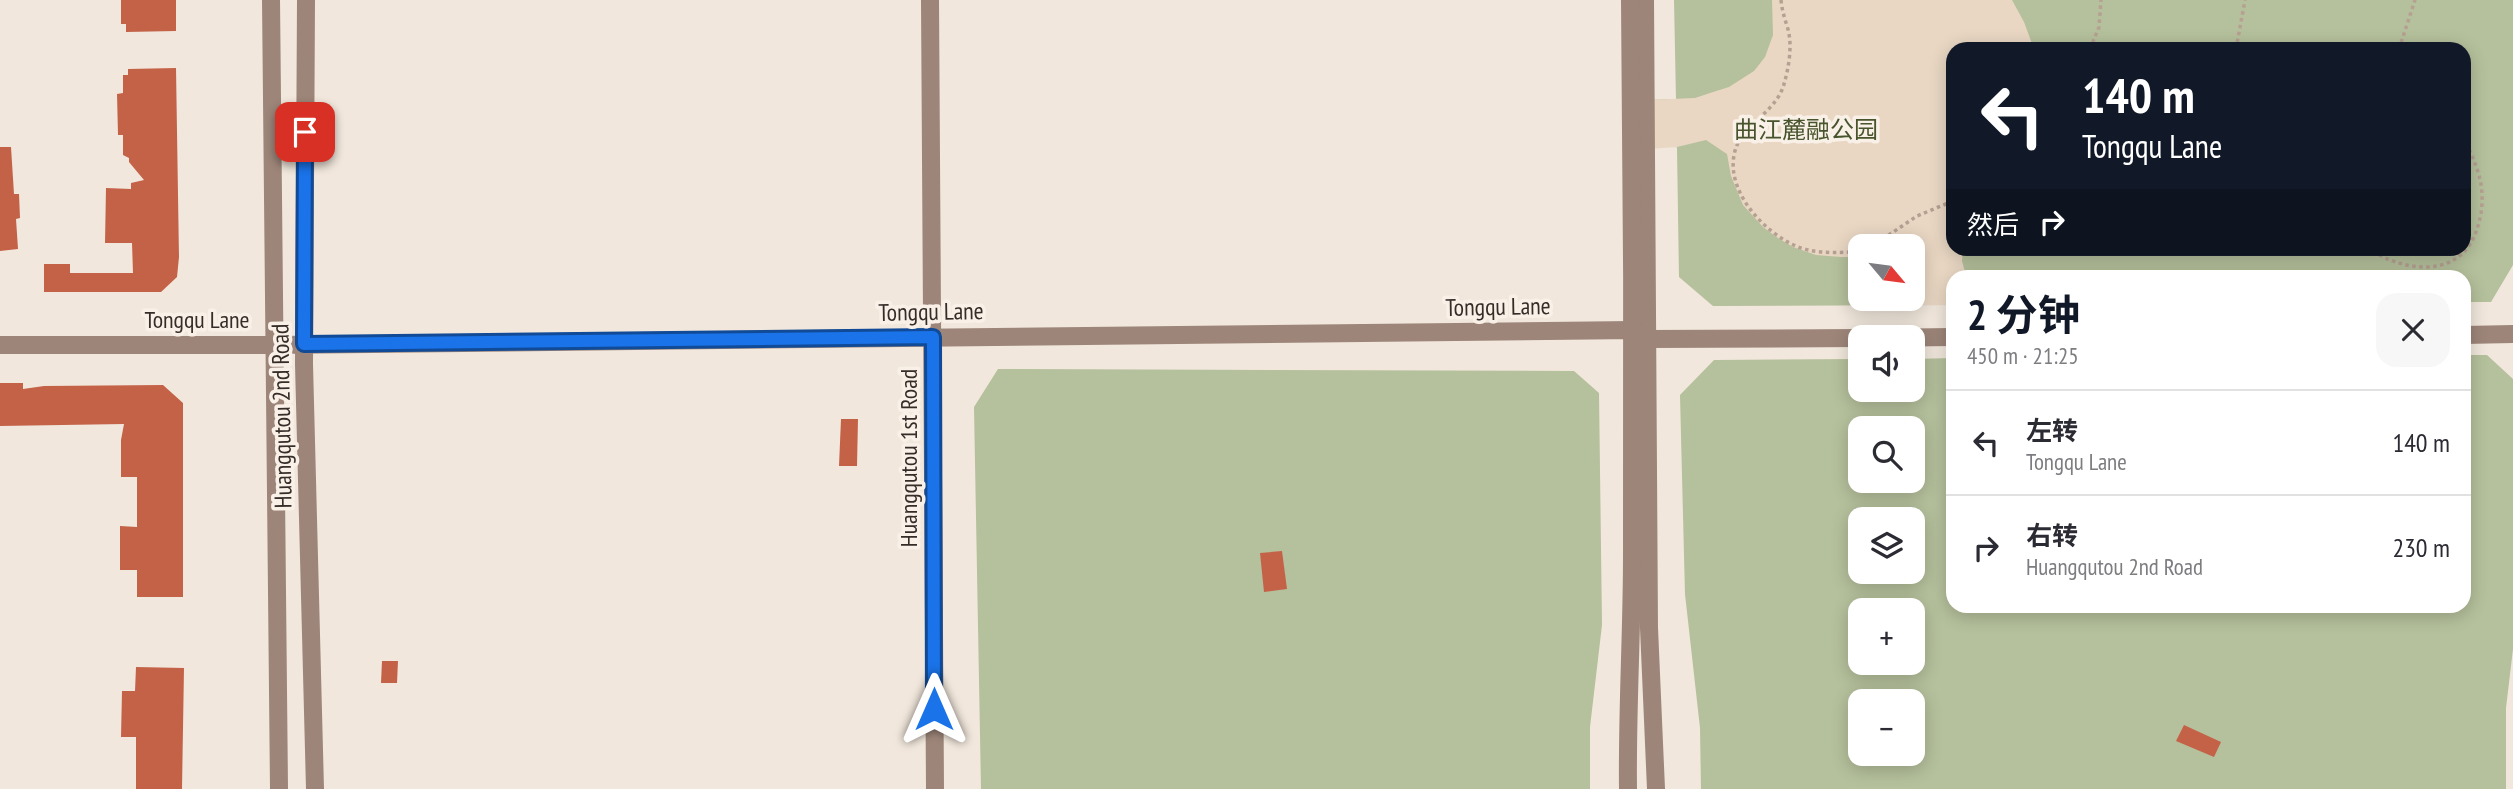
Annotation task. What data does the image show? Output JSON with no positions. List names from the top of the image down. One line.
{"streets":{"street":["Tongqu Lane","Huangqutou 2nd Road","Huangqutou 1st Road"]},"crossings":[["Tongqu Lane","Huangqutou 2nd Road"],["Tongqu Lane","Huangqutou 1st Road"]],"parks":["曲江麓融公园"],"north":"bottom right","page":{"turn":["140 m","Tongqu Lane"],"then":"然后","map_buttons":["+","−"],"heading":["2 分钟","450 m · 21:25"],"list":[{"name":"左转","note":"Tongqu Lane","value":"140 m"},{"name":"右转","note":"Huangqutou 2nd Road","value":"230 m"}]}}
